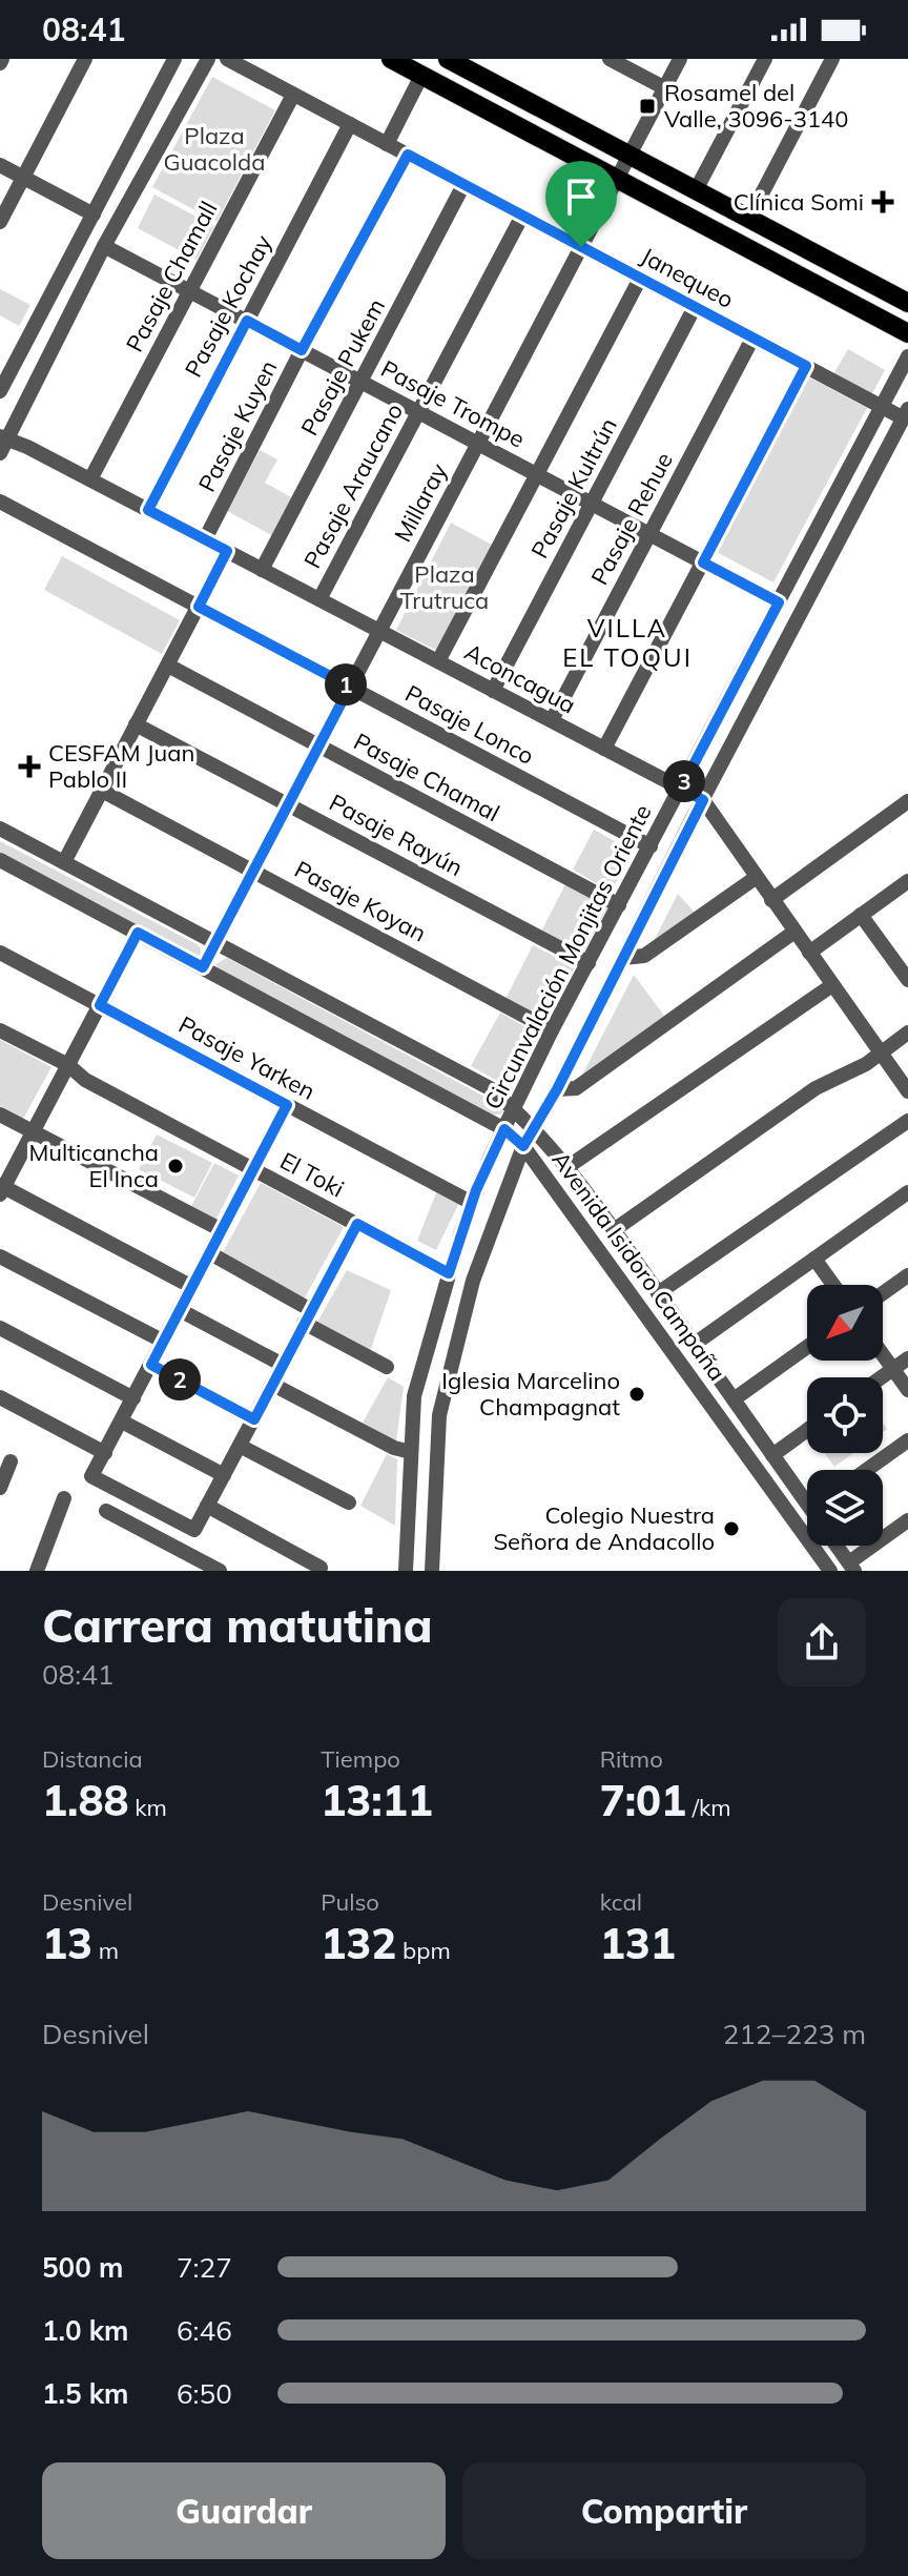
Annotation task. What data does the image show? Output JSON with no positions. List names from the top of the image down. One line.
{"streets":{"street":["Pasaje Chamall","Janequeo","Pasaje Kochay","Pasaje Pukem","Pasaje Trompe","Pasaje Kuyen","Pasaje Araucano","Pasaje Kultrún","Millaray","Pasaje Rehue","Aconcagua","Pasaje Lonco","Pasaje Chamal","Pasaje Rayún","Pasaje Koyan","Circunvalación Monjitas Oriente","Pasaje Yarken","El Toki","Avenida Isidoro Campaña"]},"crossings":[["Pasaje Chamall","Janequeo"],["Pasaje Chamall","Pasaje Trompe"],["Pasaje Chamall","Aconcagua"],["Janequeo","Pasaje Kochay"],["Janequeo","Pasaje Pukem"],["Janequeo","Pasaje Kuyen"],["Janequeo","Pasaje Araucano"],["Janequeo","Pasaje Kultrún"],["Janequeo","Millaray"],["Janequeo","Pasaje Rehue"],["Janequeo","Circunvalación Monjitas Oriente"],["Pasaje Kochay","Pasaje Trompe"],["Pasaje Kochay","Aconcagua"],["Pasaje Pukem","Pasaje Trompe"],["Pasaje Pukem","Aconcagua"],["Pasaje Trompe","Pasaje Kuyen"],["Pasaje Trompe","Pasaje Araucano"],["Pasaje Trompe","Pasaje Kultrún"],["Pasaje Trompe","Millaray"],["Pasaje Trompe","Pasaje Rehue"],["Pasaje Trompe","Circunvalación Monjitas Oriente"],["Pasaje Kuyen","Aconcagua"],["Pasaje Araucano","Aconcagua"],["Pasaje Kultrún","Aconcagua"],["Millaray","Aconcagua"],["Millaray","Pasaje Lonco"],["Millaray","Pasaje Chamal"],["Millaray","Pasaje Rayún"],["Millaray","Pasaje Koyan"],["Millaray","Avenida Isidoro Campaña"],["Pasaje Rehue","Aconcagua"],["Aconcagua","Circunvalación Monjitas Oriente"],["Pasaje Lonco","Circunvalación Monjitas Oriente"],["Pasaje Chamal","Circunvalación Monjitas Oriente"],["Pasaje Rayún","Circunvalación Monjitas Oriente"],["Pasaje Koyan","Circunvalación Monjitas Oriente"],["Circunvalación Monjitas Oriente","Pasaje Yarken"],["Circunvalación Monjitas Oriente","El Toki"],["Circunvalación Monjitas Oriente","Avenida Isidoro Campaña"]],"districts":["VILLA EL TOQUI"],"parks":["Plaza Guacolda","Plaza Trutruca"],"places":{"transit":["Rosamel del Valle, 3096-3140"],"health":["Clínica Somi","CESFAM Juan Pablo II"],"other":["Multicancha El Inca","Iglesia Marcelino Champagnat","Colegio Nuestra Señora de Andacollo"]},"north":"bottom left","page":{"status":"08:41","pins":["1","3","2"],"heading":["Carrera matutina","08:41"],"stats":[["Distancia","1.88 km"],["Tiempo","13:11"],["Ritmo","7:01 /km"],["Desnivel","13 m"],["Pulso","132 bpm"],["kcal","131"]],"chart":["Desnivel","212–223 m"],"list":[{"name":"500 m","note":"7:27"},{"name":"1.0 km","note":"6:46"},{"name":"1.5 km","note":"6:50"}],"buttons":["Guardar","Compartir"]}}
